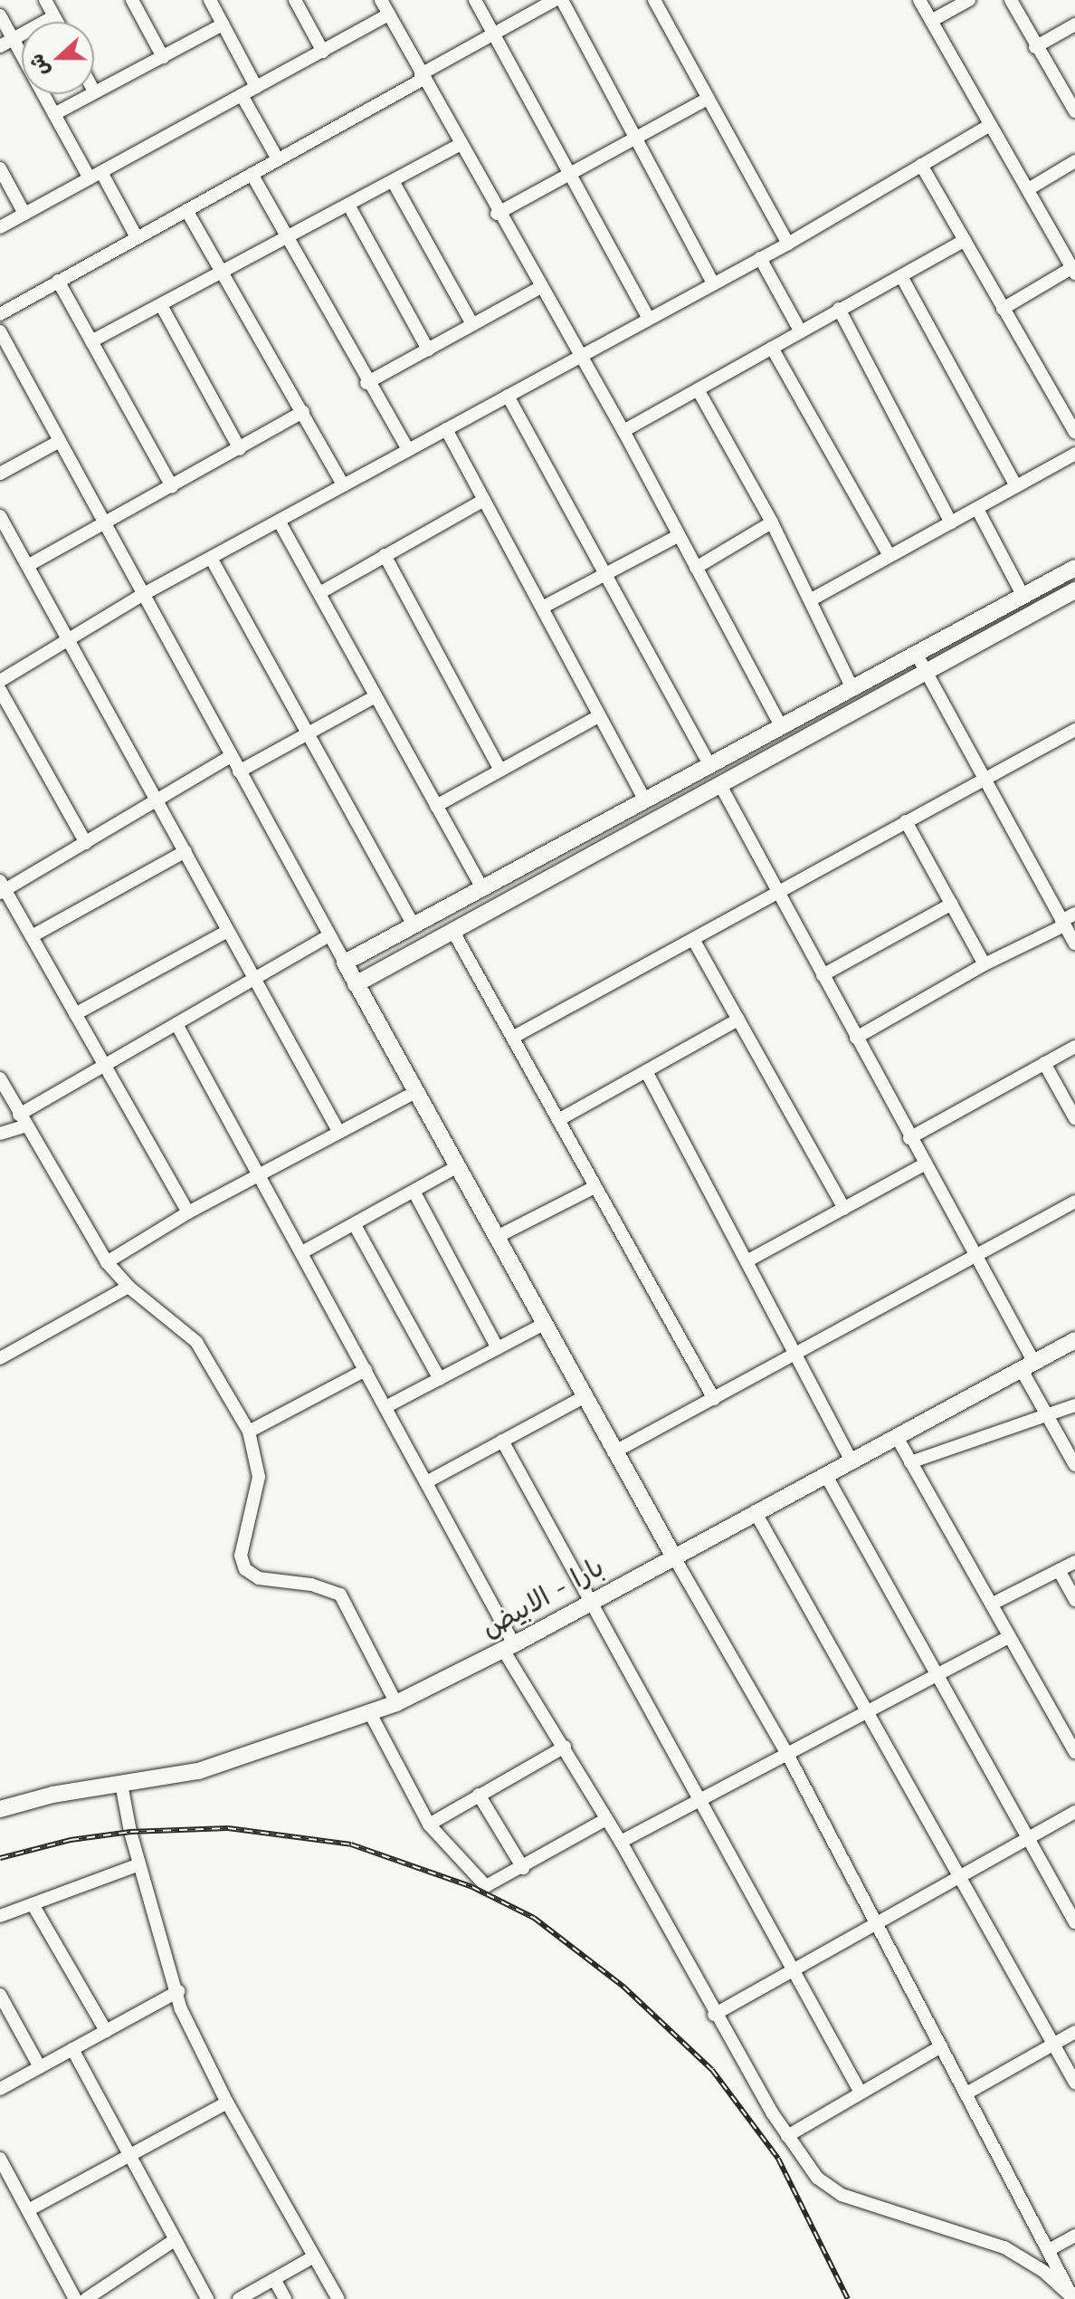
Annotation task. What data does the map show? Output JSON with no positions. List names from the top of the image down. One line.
{"streets":{"main road":["بارا - الابيض"]},"north":"left"}
